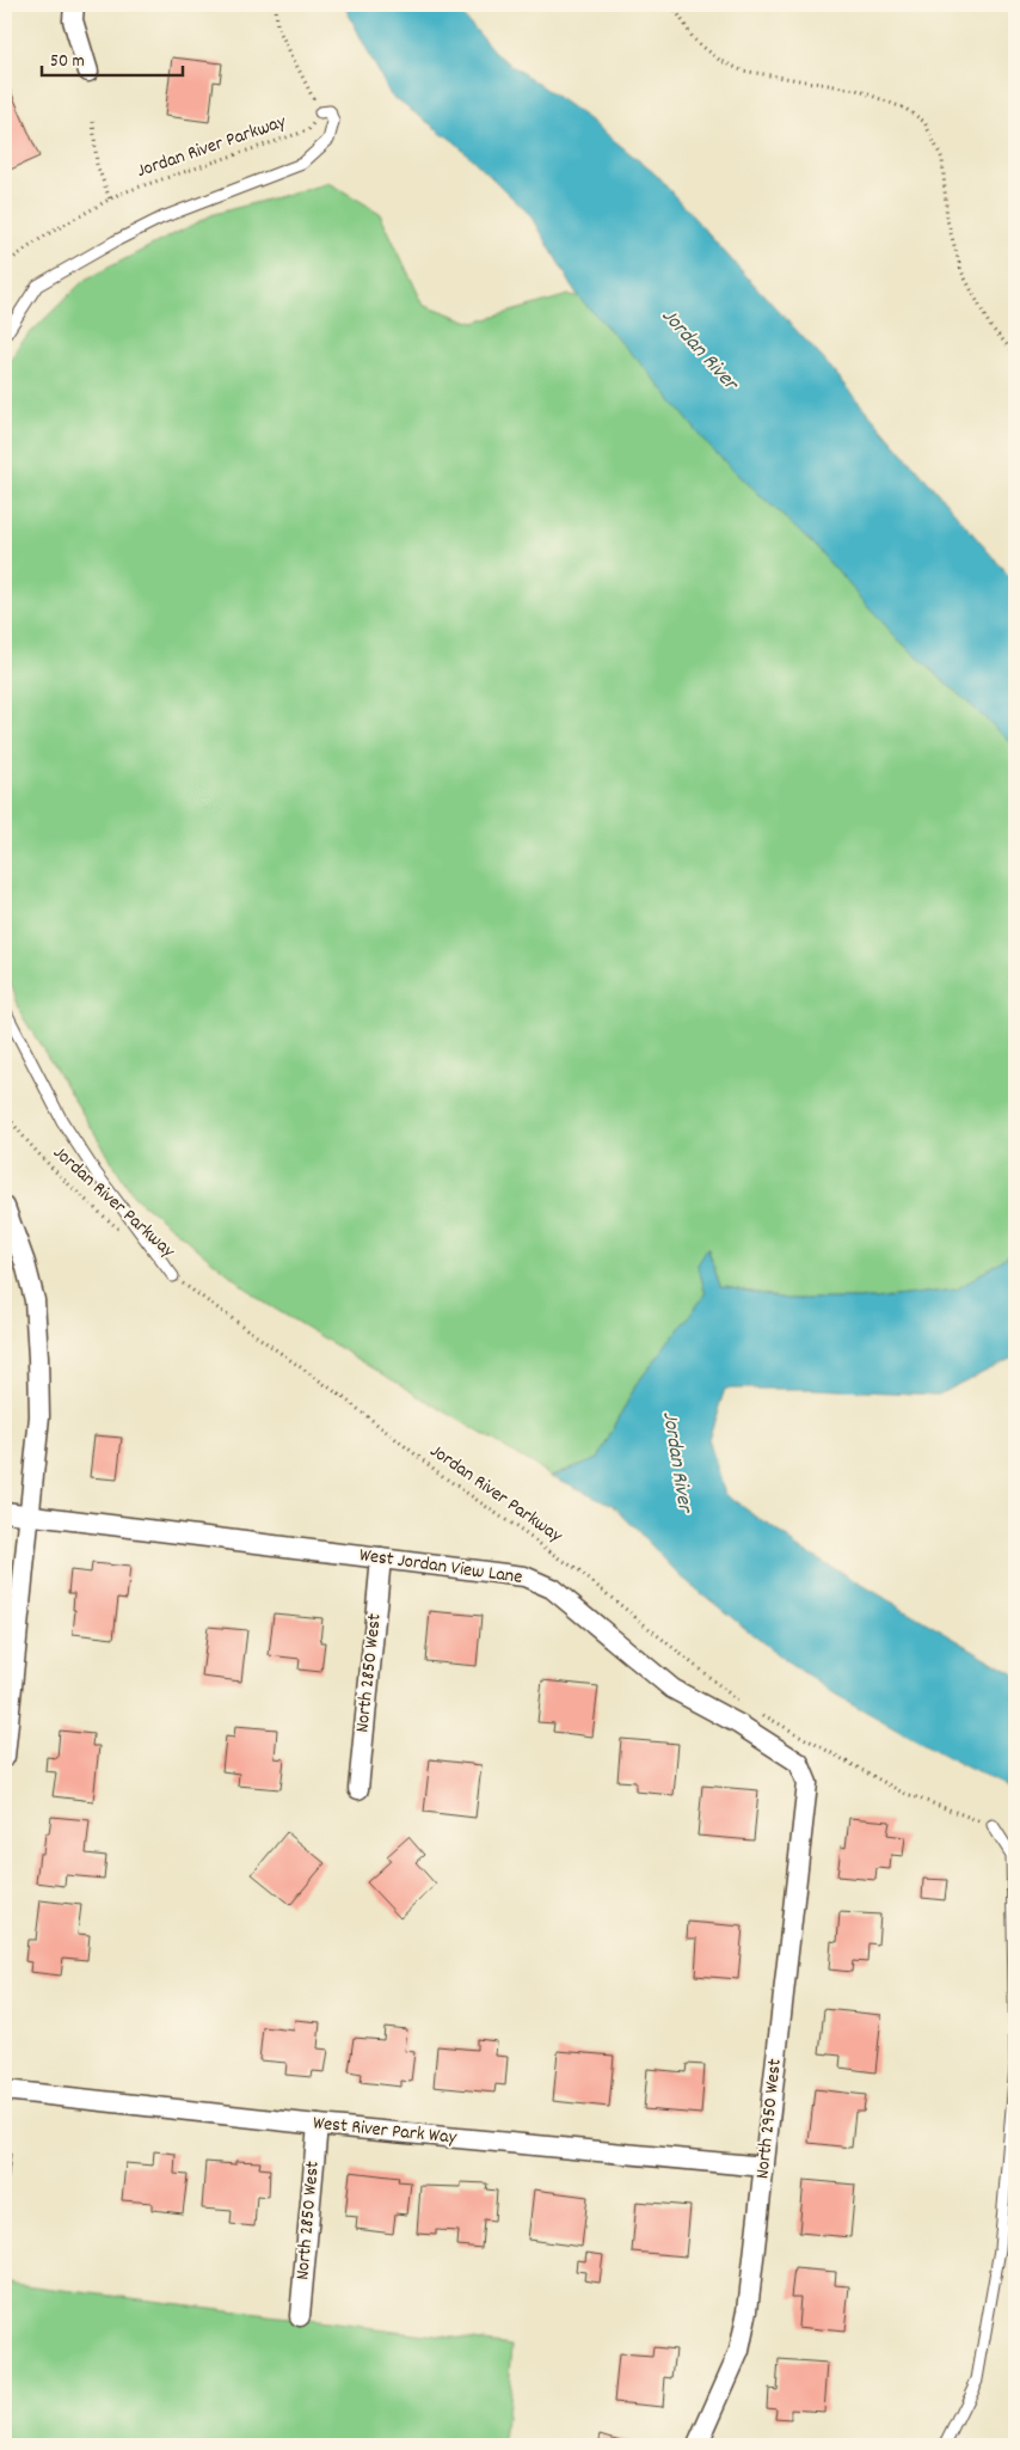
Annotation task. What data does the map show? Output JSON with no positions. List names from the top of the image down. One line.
{"streets":{"street":["West Jordan View Lane","North 2850 West","North 2950 West","West River Park Way"],"path":["Jordan River Parkway"]},"crossings":[["West Jordan View Lane","North 2850 West"],["West Jordan View Lane","North 2950 West"],["North 2850 West","West River Park Way"],["North 2950 West","West River Park Way"]],"water":["Jordan River"],"scale_bar":"50 m"}
